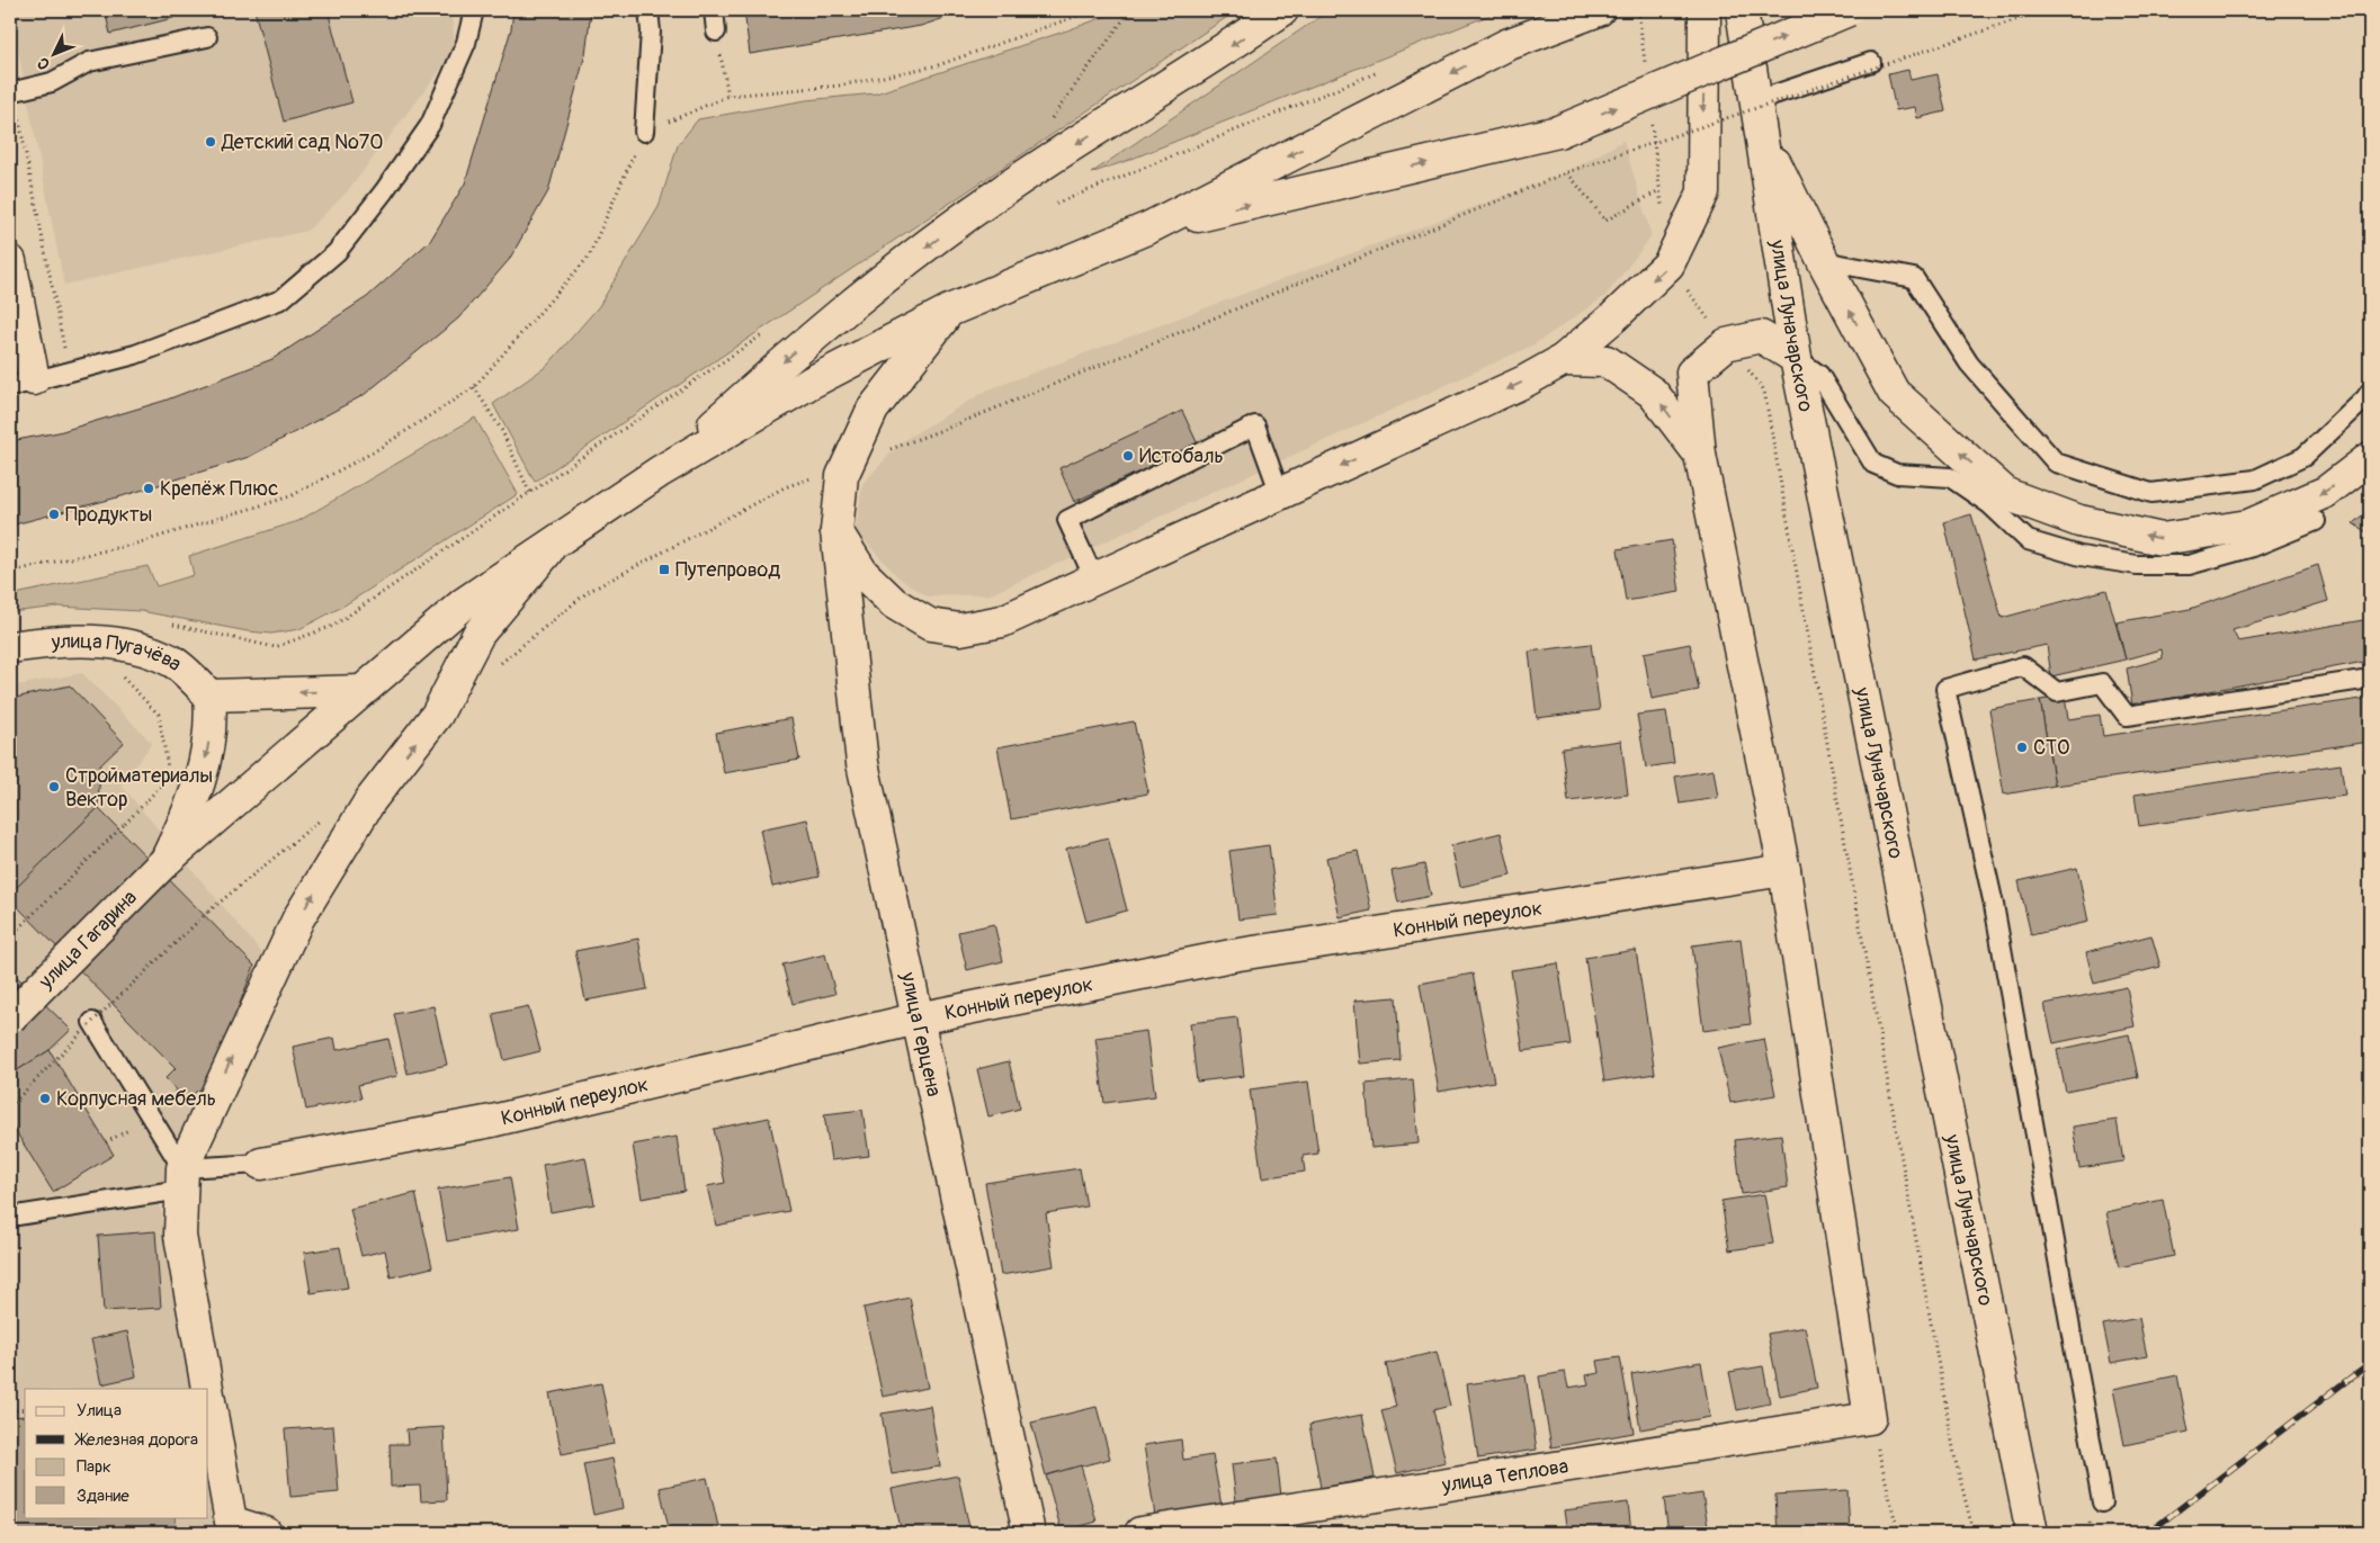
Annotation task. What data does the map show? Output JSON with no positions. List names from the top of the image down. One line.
{"streets":{"main road":["улица Луначарского","улица Пугачёва","Конный переулок","улица Гагарина","улица Герцена","улица Теплова"]},"crossings":[["Конный переулок","улица Герцена"]],"places":{"other":["Детский сад №70","Истобаль","Крепёж Плюс","Продукты","СТО","Стройматериалы Вектор","Корпусная мебель"],"transit":["Путепровод"]},"legend":["Улица","Железная дорога","Парк","Здание"],"north":"bottom left"}
